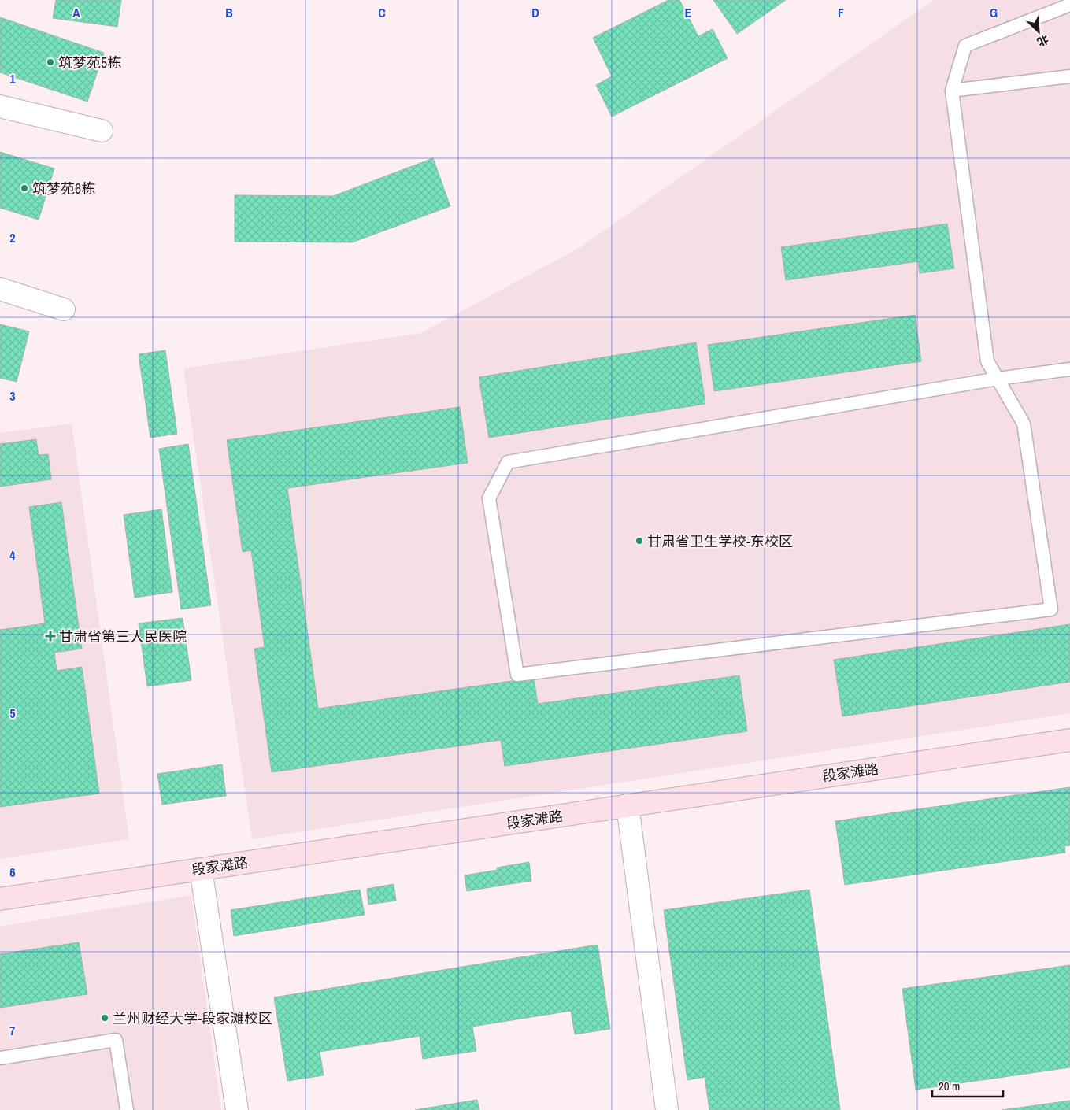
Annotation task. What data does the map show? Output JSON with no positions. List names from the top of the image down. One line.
{"streets":{"main road":["段家滩路"]},"places":{"other":["筑梦苑5栋","筑梦苑6栋","甘肃省卫生学校-东校区","兰州财经大学-段家滩校区"],"health":["甘肃省第三人民医院"]},"scale_bar":"20 m","north":"bottom right","grid":{"columns":["A","B","C","D","E","F","G"],"rows":["1","2","3","4","5","6","7"]}}
